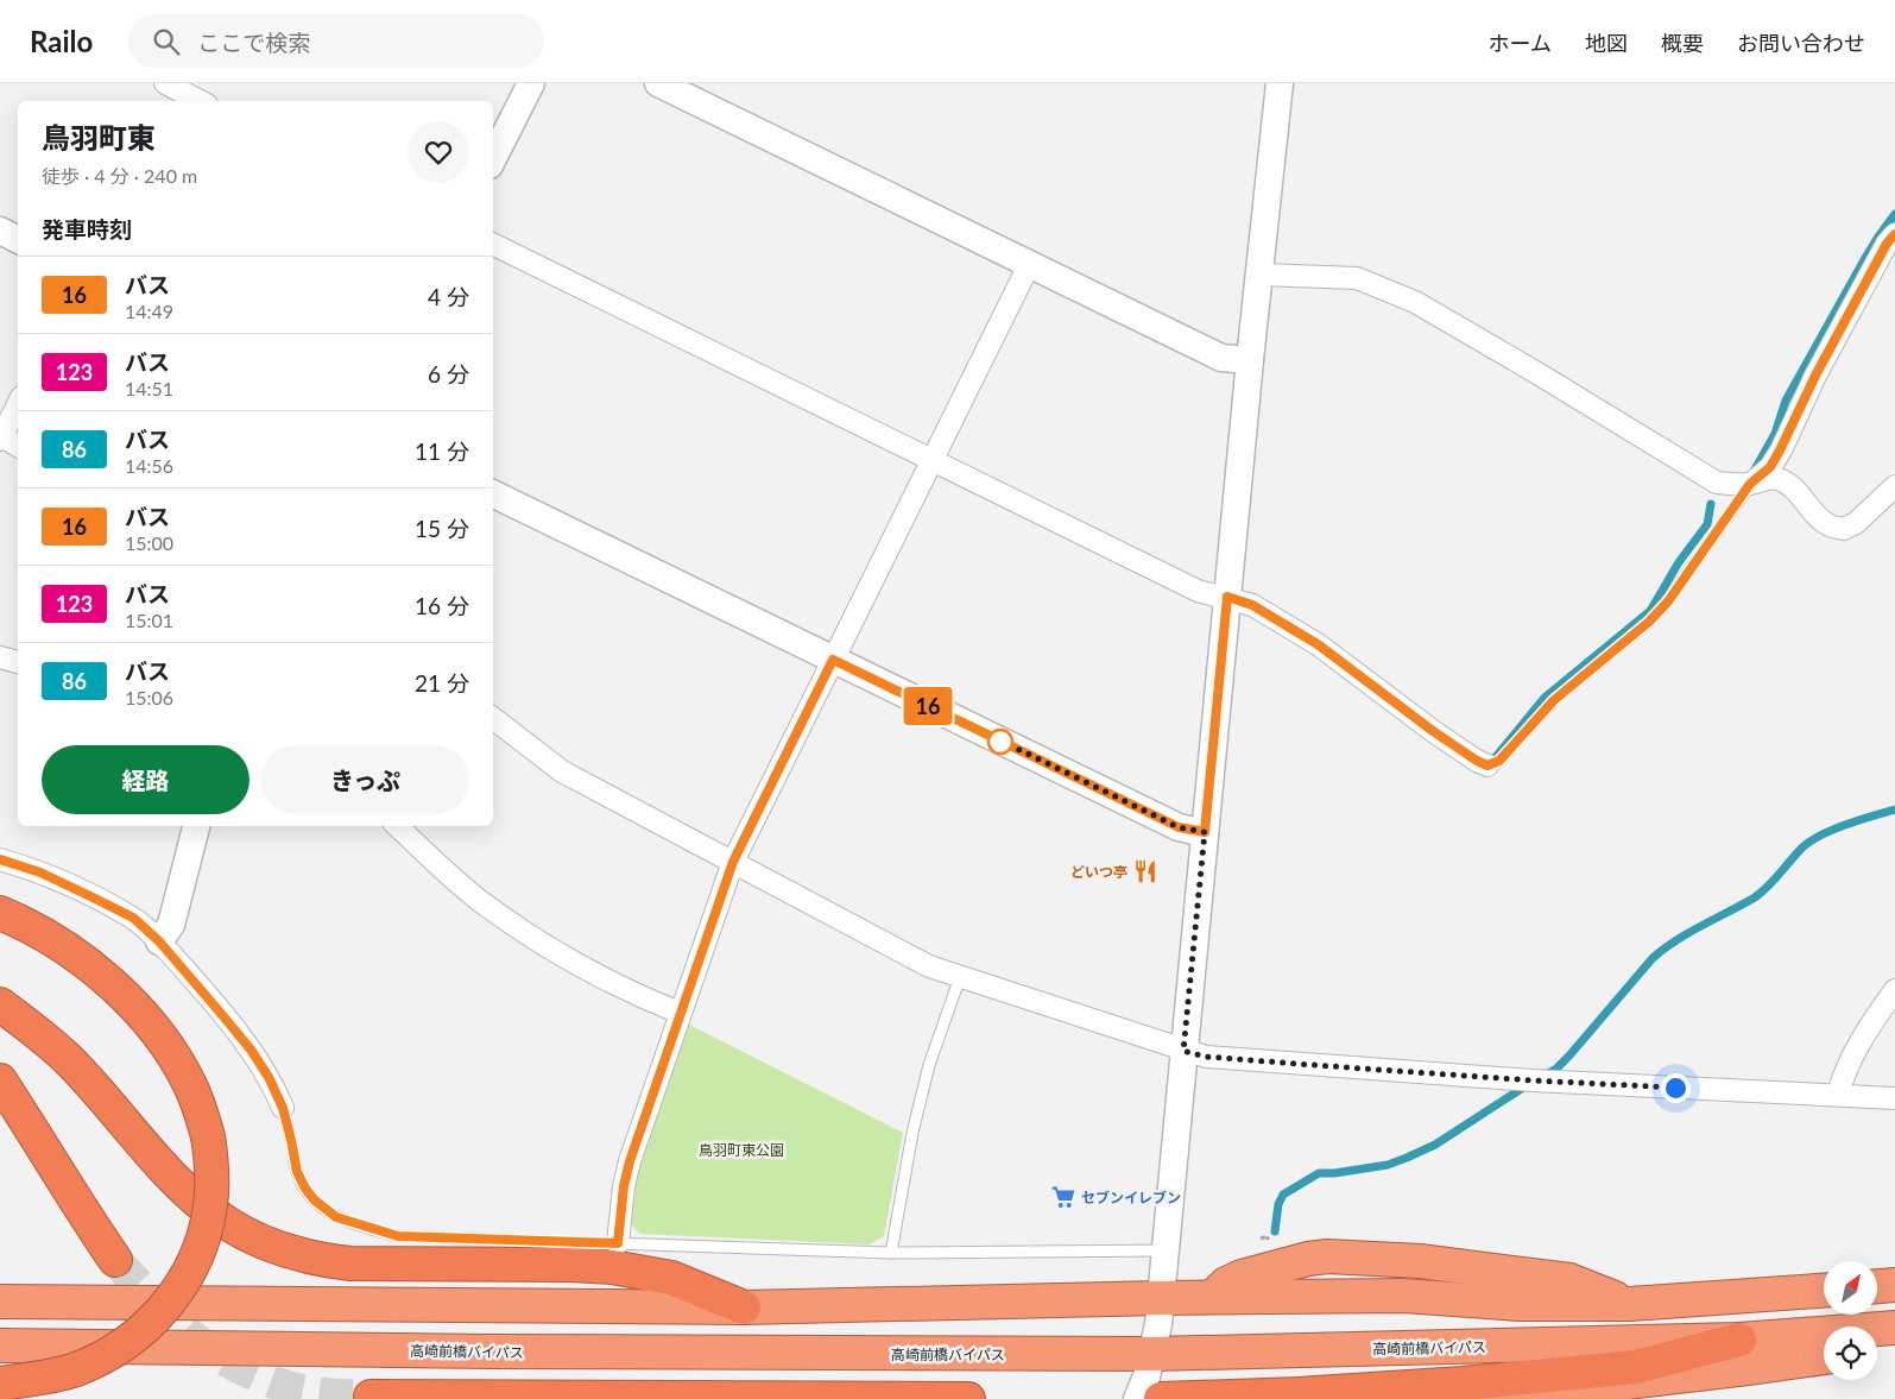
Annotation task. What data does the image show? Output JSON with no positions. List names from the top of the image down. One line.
{"streets":{"highway":["高崎前橋バイパス"]},"parks":["鳥羽町東公園"],"places":{"restaurant":["どいつ亭"],"supermarket":["セブンイレブン"]},"lines":["bus line 16"],"north":"top right","page":{"header":"Railo","search":"ここで検索","nav":["ホーム","地図","概要","お問い合わせ"],"on_map":"16","heading":[["鳥羽町東","徒歩 · 4 分 · 240 m"],"発車時刻"],"list":[{"mark":"16","name":"バス","note":"14:49","value":"4 分"},{"mark":"123","name":"バス","note":"14:51","value":"6 分"},{"mark":"86","name":"バス","note":"14:56","value":"11 分"},{"mark":"16","name":"バス","note":"15:00","value":"15 分"},{"mark":"123","name":"バス","note":"15:01","value":"16 分"},{"mark":"86","name":"バス","note":"15:06","value":"21 分"}],"buttons":["経路","きっぷ"]}}
